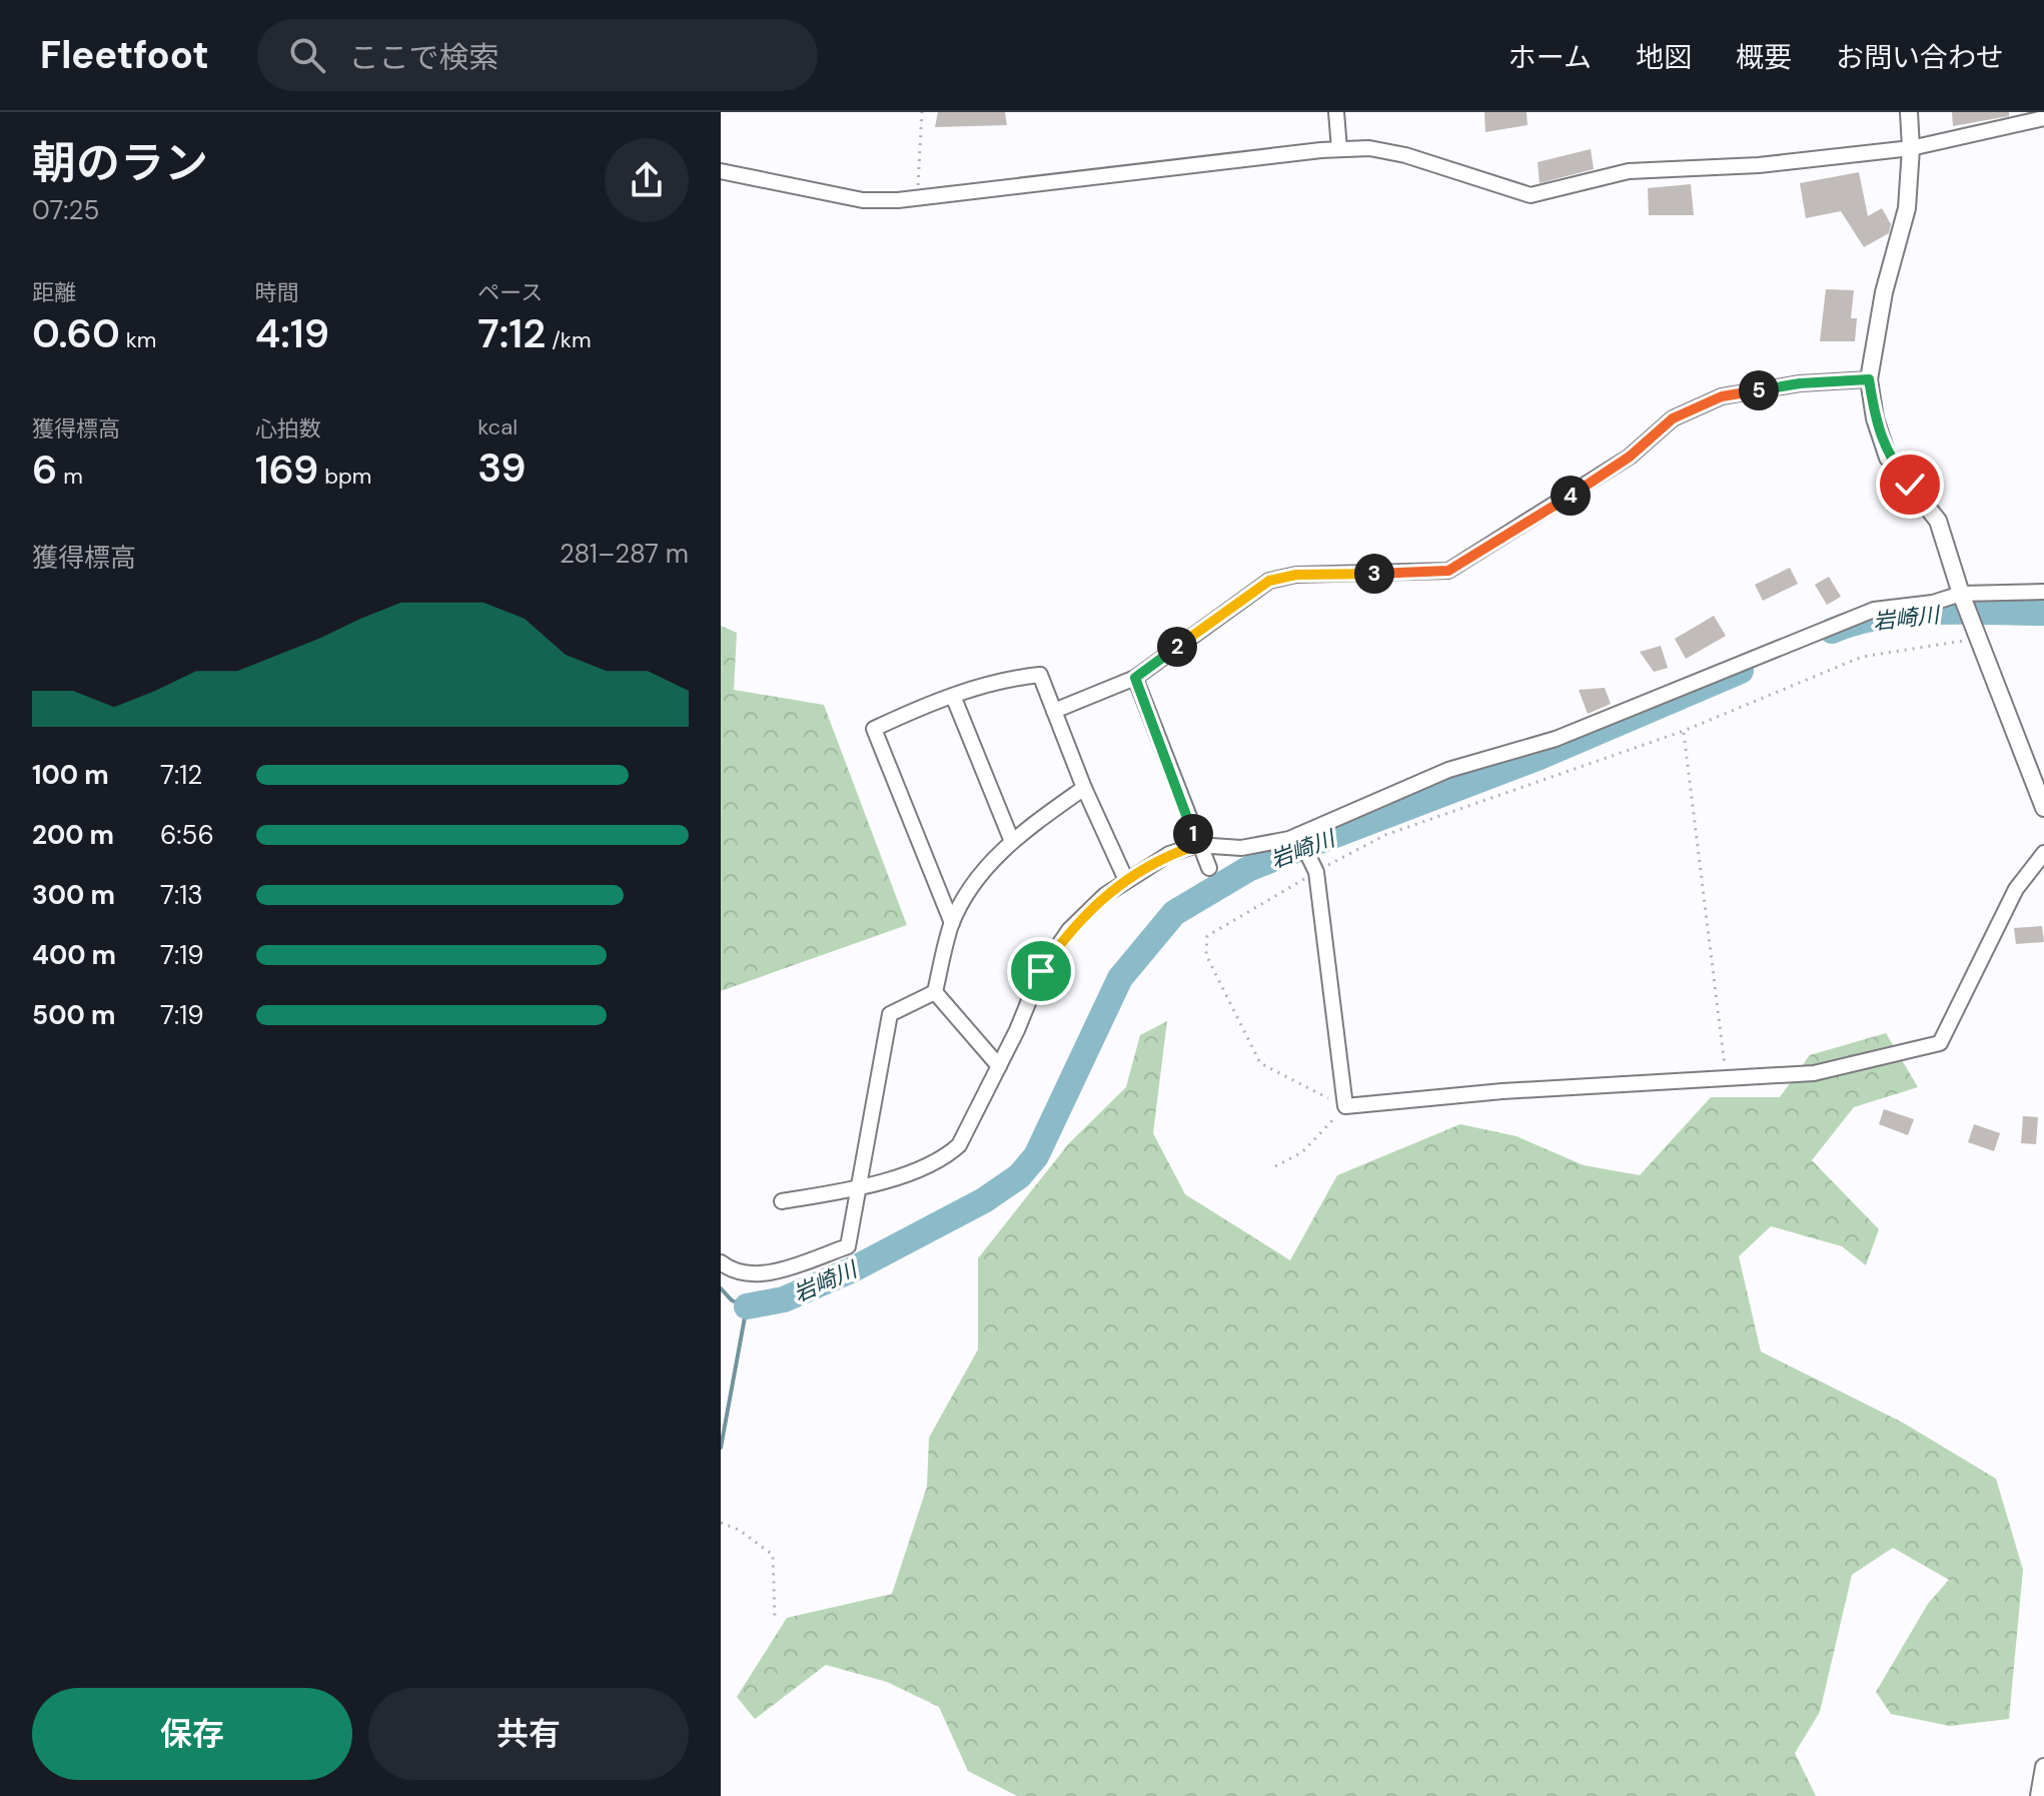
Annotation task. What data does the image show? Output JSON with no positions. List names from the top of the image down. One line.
{"water":["岩崎川"],"page":{"header":"Fleetfoot","search":"ここで検索","nav":["ホーム","地図","概要","お問い合わせ"],"heading":["朝のラン","07:25"],"stats":[["距離","0.60 km"],["時間","4:19"],["ペース","7:12 /km"],["獲得標高","6 m"],["心拍数","169 bpm"],["kcal","39"]],"pins":["5","4","3","2","1"],"chart":["獲得標高","281–287 m"],"list":[{"name":"100 m","note":"7:12"},{"name":"200 m","note":"6:56"},{"name":"300 m","note":"7:13"},{"name":"400 m","note":"7:19"},{"name":"500 m","note":"7:19"}],"buttons":["保存","共有"]}}
